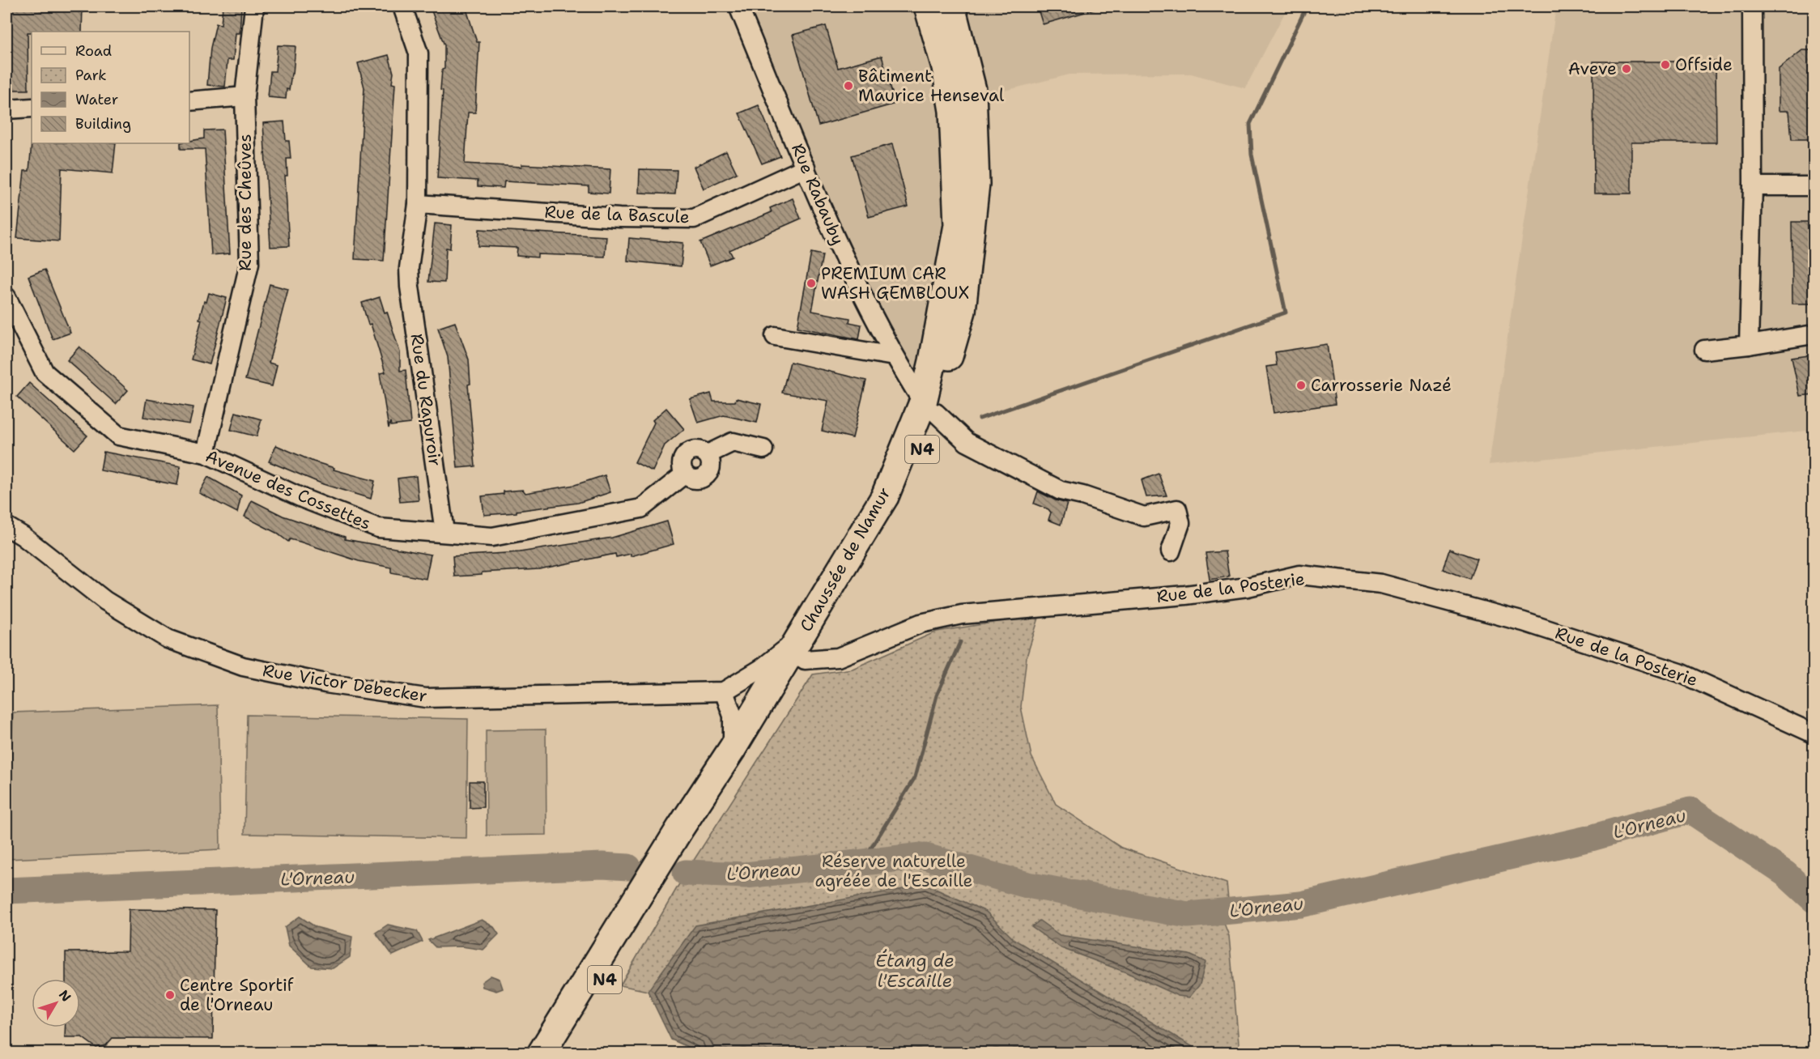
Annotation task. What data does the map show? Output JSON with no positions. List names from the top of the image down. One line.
{"streets":{"main road":["N4","Chaussée de Namur"],"street":["Rue Rabauby","Rue des Cheûves","Rue de la Bascule","Rue du Rapuroir","Avenue des Cossettes","Rue de la Posterie","Rue Victor Debecker"]},"crossings":[["Rue Rabauby","Rue de la Bascule"],["Rue Rabauby","Chaussée de Namur"],["Rue des Cheûves","Avenue des Cossettes"],["Rue de la Bascule","Rue du Rapuroir"],["Rue du Rapuroir","Avenue des Cossettes"],["Chaussée de Namur","Rue de la Posterie"]],"water":["L'Orneau","Étang de l'Escaille"],"parks":["Réserve naturelle agréée de l'Escaille"],"places":["Offside","Aveve","Bâtiment Maurice Henseval","PREMIUM CAR WASH GEMBLOUX","Carrosserie Nazé","Centre Sportif de l'Orneau"],"legend":["Road","Park","Water","Building"],"north":"top right"}
